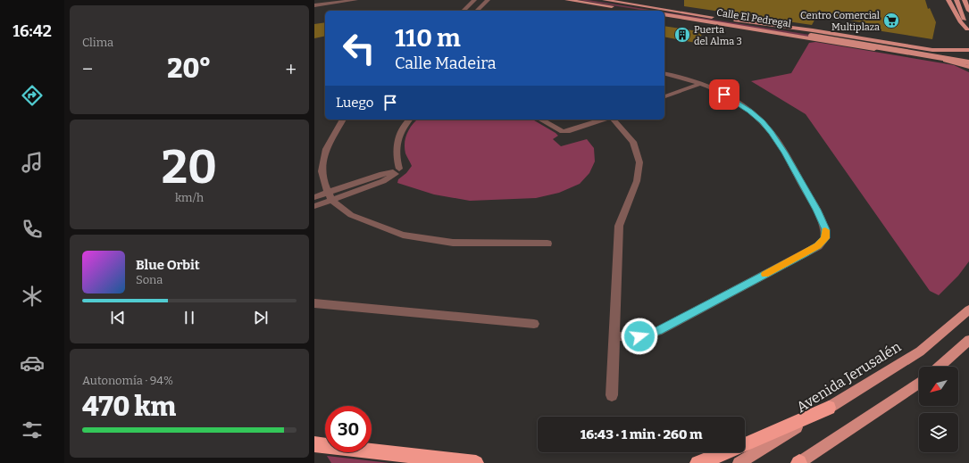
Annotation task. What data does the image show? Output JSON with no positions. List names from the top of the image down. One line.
{"streets":{"main road":["Calle El Pedregal","Avenida Jerusalén"]},"places":{"supermarket":["Centro Comercial Multiplaza"],"building":["Puerta del Alma 3"]},"north":"bottom left","page":{"tabs":"16:42","tile":["Clima",["20","km/h"],["Autonomía · 94%","470 km"]],"turn":["110 m","Calle Madeira"],"heat":["−","20°","+"],"then":"Luego","song":["Blue Orbit","Sona"],"limit":"30","trip":"16:43 · 1 min · 260 m"}}
